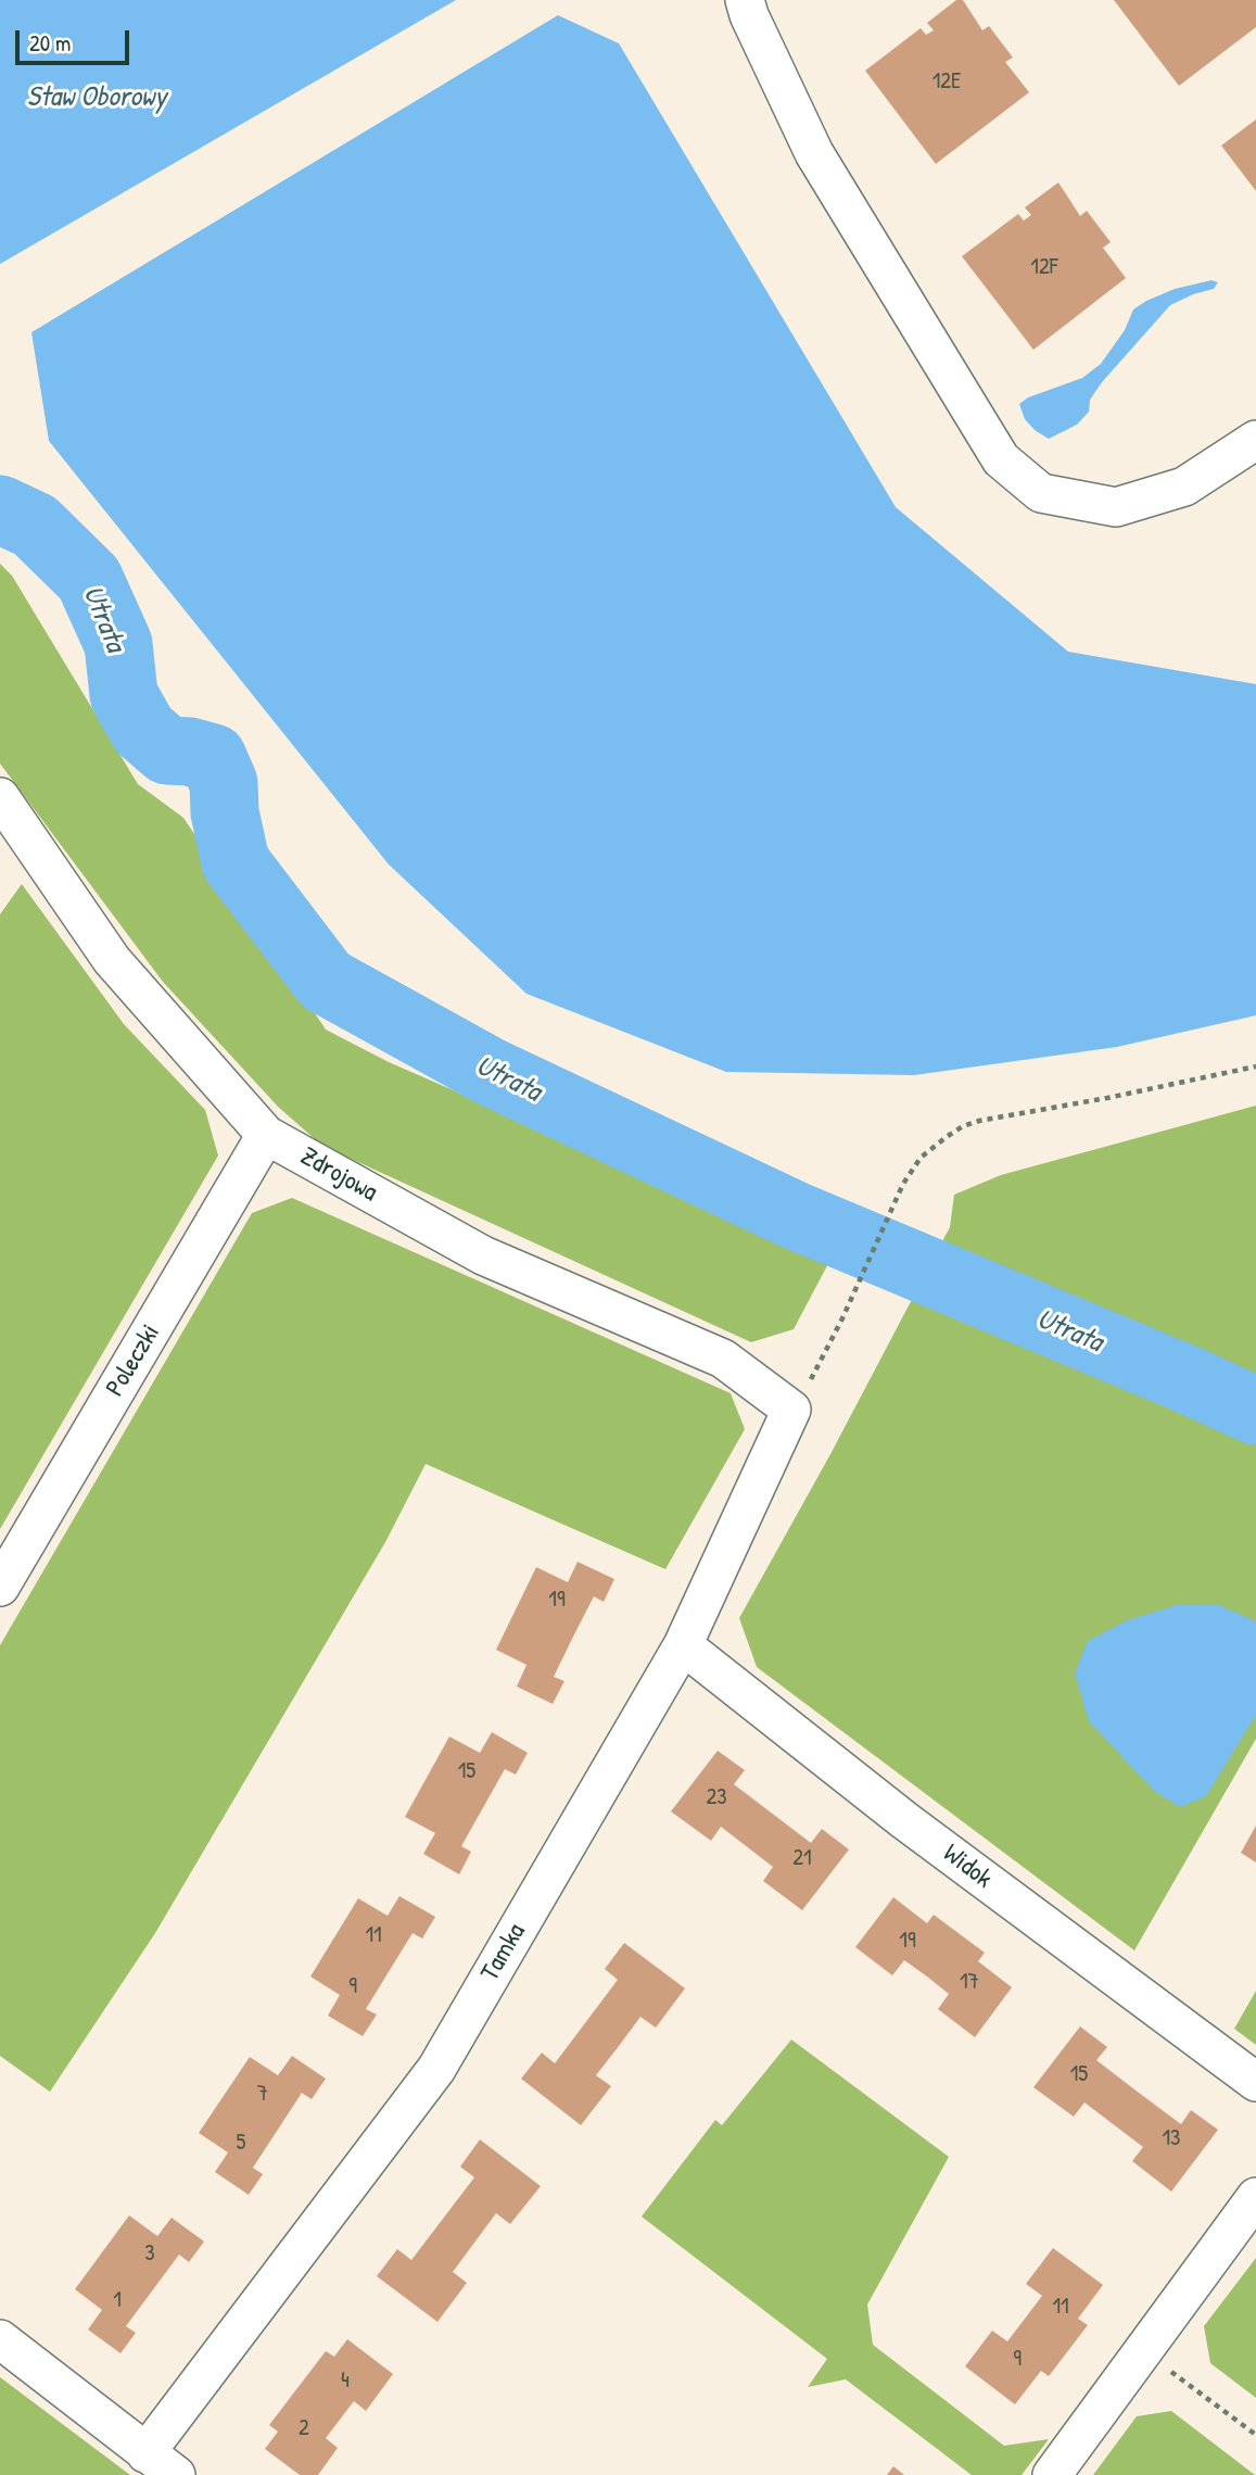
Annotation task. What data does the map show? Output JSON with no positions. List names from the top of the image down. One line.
{"streets":{"street":["Zdrojowa","Poleczki","Widok","Tamka"]},"crossings":[["Zdrojowa","Poleczki"],["Zdrojowa","Tamka"],["Widok","Tamka"]],"water":["Staw Oborowy","Utrata"],"house_numbers":["12E","12F","19","15","23","21","11","19","17","9","15","7","13","5","3","1","11","9","4","2"],"scale_bar":"20 m"}
